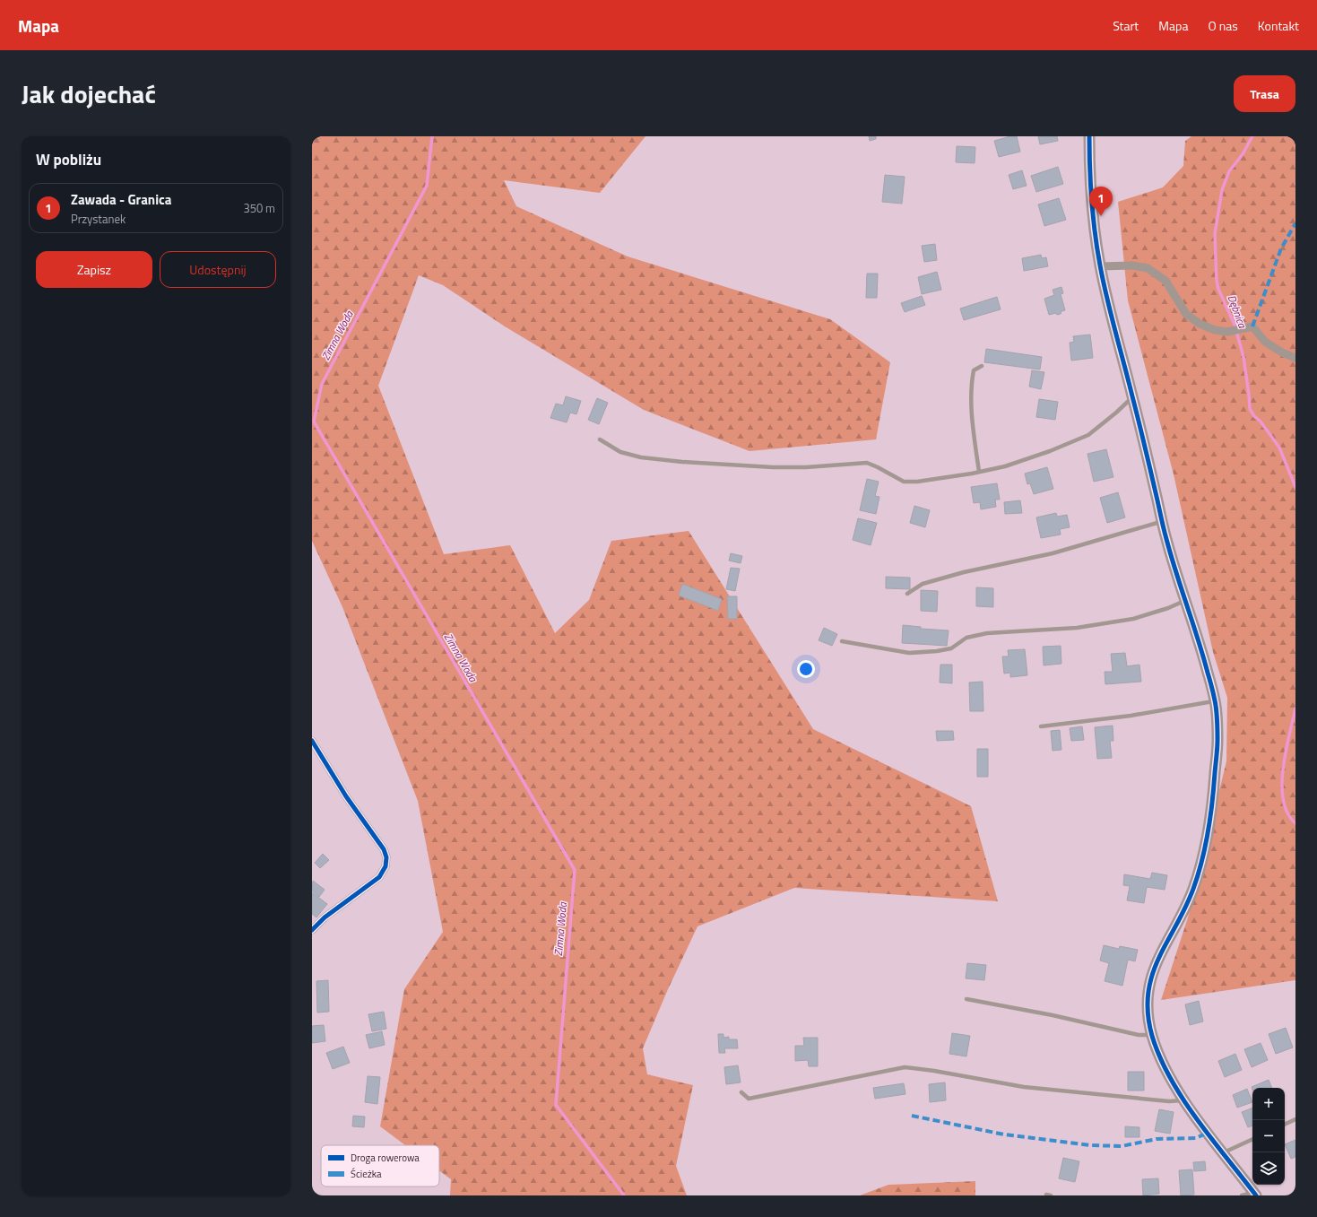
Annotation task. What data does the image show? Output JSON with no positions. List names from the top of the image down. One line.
{"water":["Dębnica","Zimna Woda"],"legend":["Droga rowerowa","Ścieżka"],"page":{"header":"Mapa","nav":["Start","Mapa","O nas","Kontakt"],"title":"Jak dojechać","buttons":["Trasa",["Zapisz","Udostępnij"]],"heading":"W pobliżu","list":[{"mark":"1","name":"Zawada - Granica","note":"Przystanek","value":"350 m"}],"pins":"1","map_buttons":["+","−"]}}
